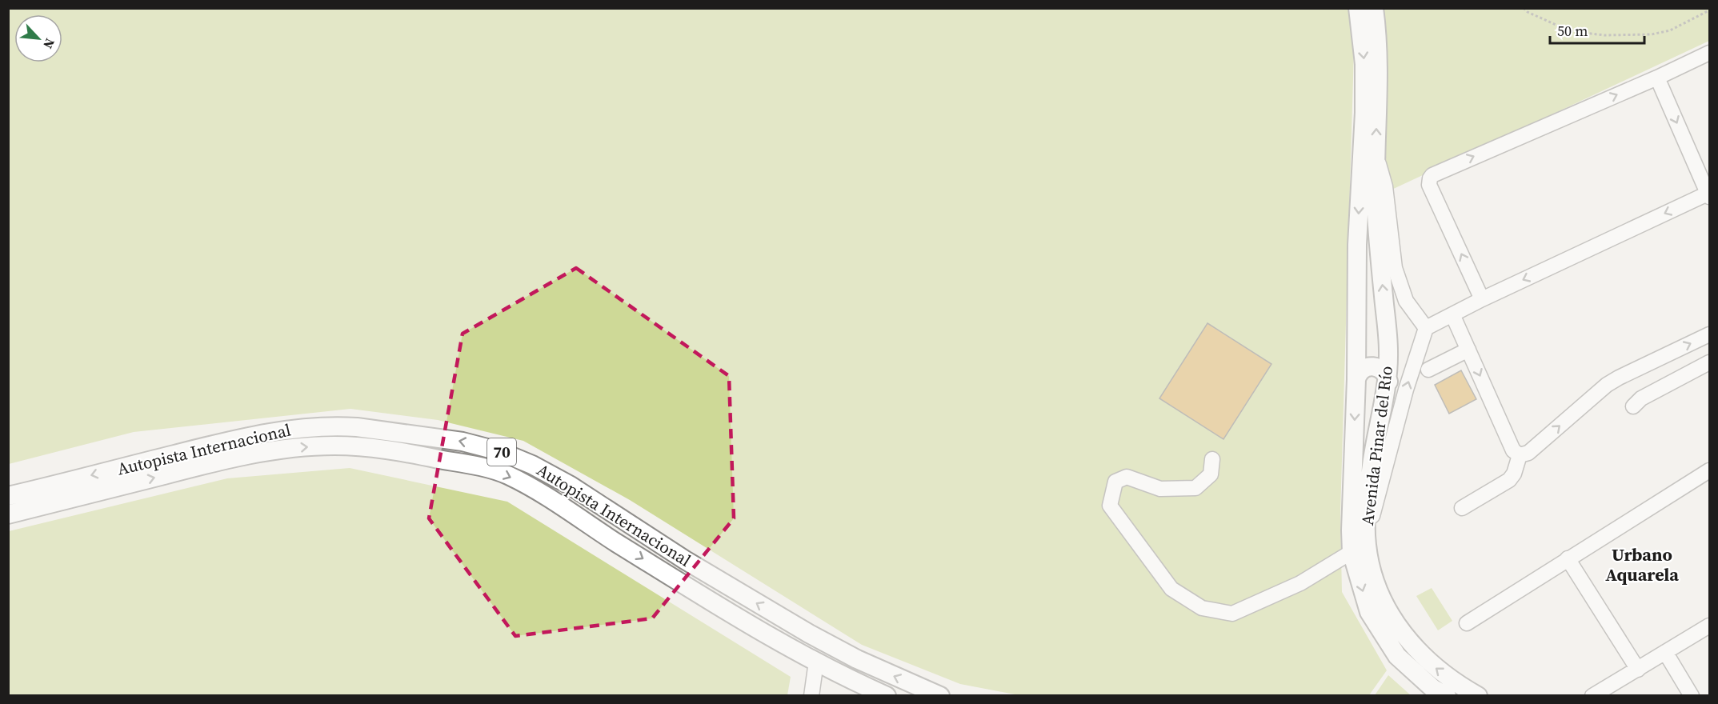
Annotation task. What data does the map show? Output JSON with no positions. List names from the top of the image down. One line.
{"streets":{"main road":["Avenida Pinar del Río","Autopista Internacional","70"]},"districts":["Urbano Aquarela"],"scale_bar":"50 m","north":"bottom right"}
